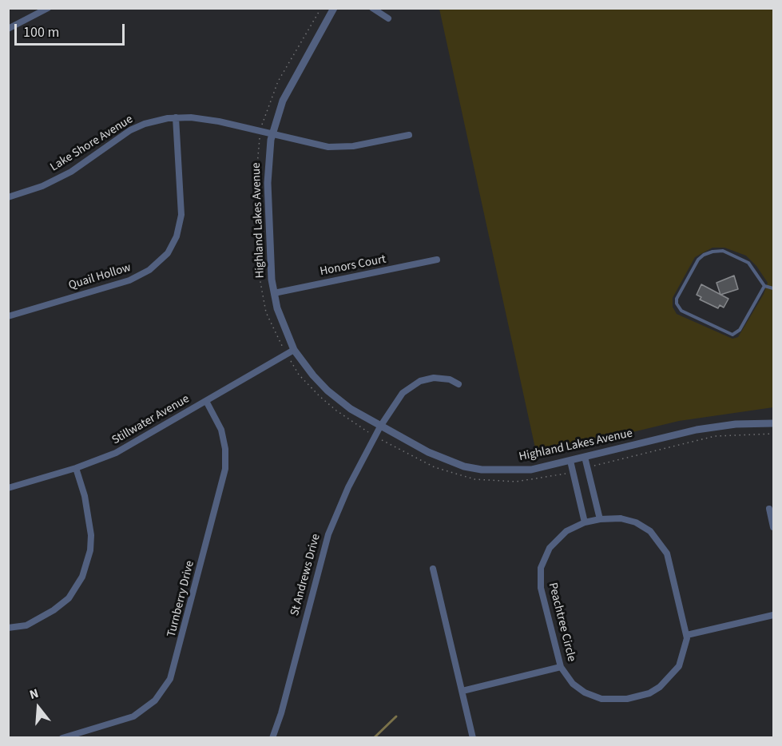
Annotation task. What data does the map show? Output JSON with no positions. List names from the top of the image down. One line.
{"streets":{"street":["Lake Shore Avenue","Highland Lakes Avenue","Honors Court","Quail Hollow","Stillwater Avenue","St Andrews Drive","Turnberry Drive","Peachtree Circle"]},"crossings":[["Lake Shore Avenue","Highland Lakes Avenue"],["Lake Shore Avenue","Quail Hollow"],["Highland Lakes Avenue","Honors Court"],["Highland Lakes Avenue","Stillwater Avenue"],["Highland Lakes Avenue","St Andrews Drive"],["Stillwater Avenue","Turnberry Drive"]],"scale_bar":"100 m","north":"top"}
